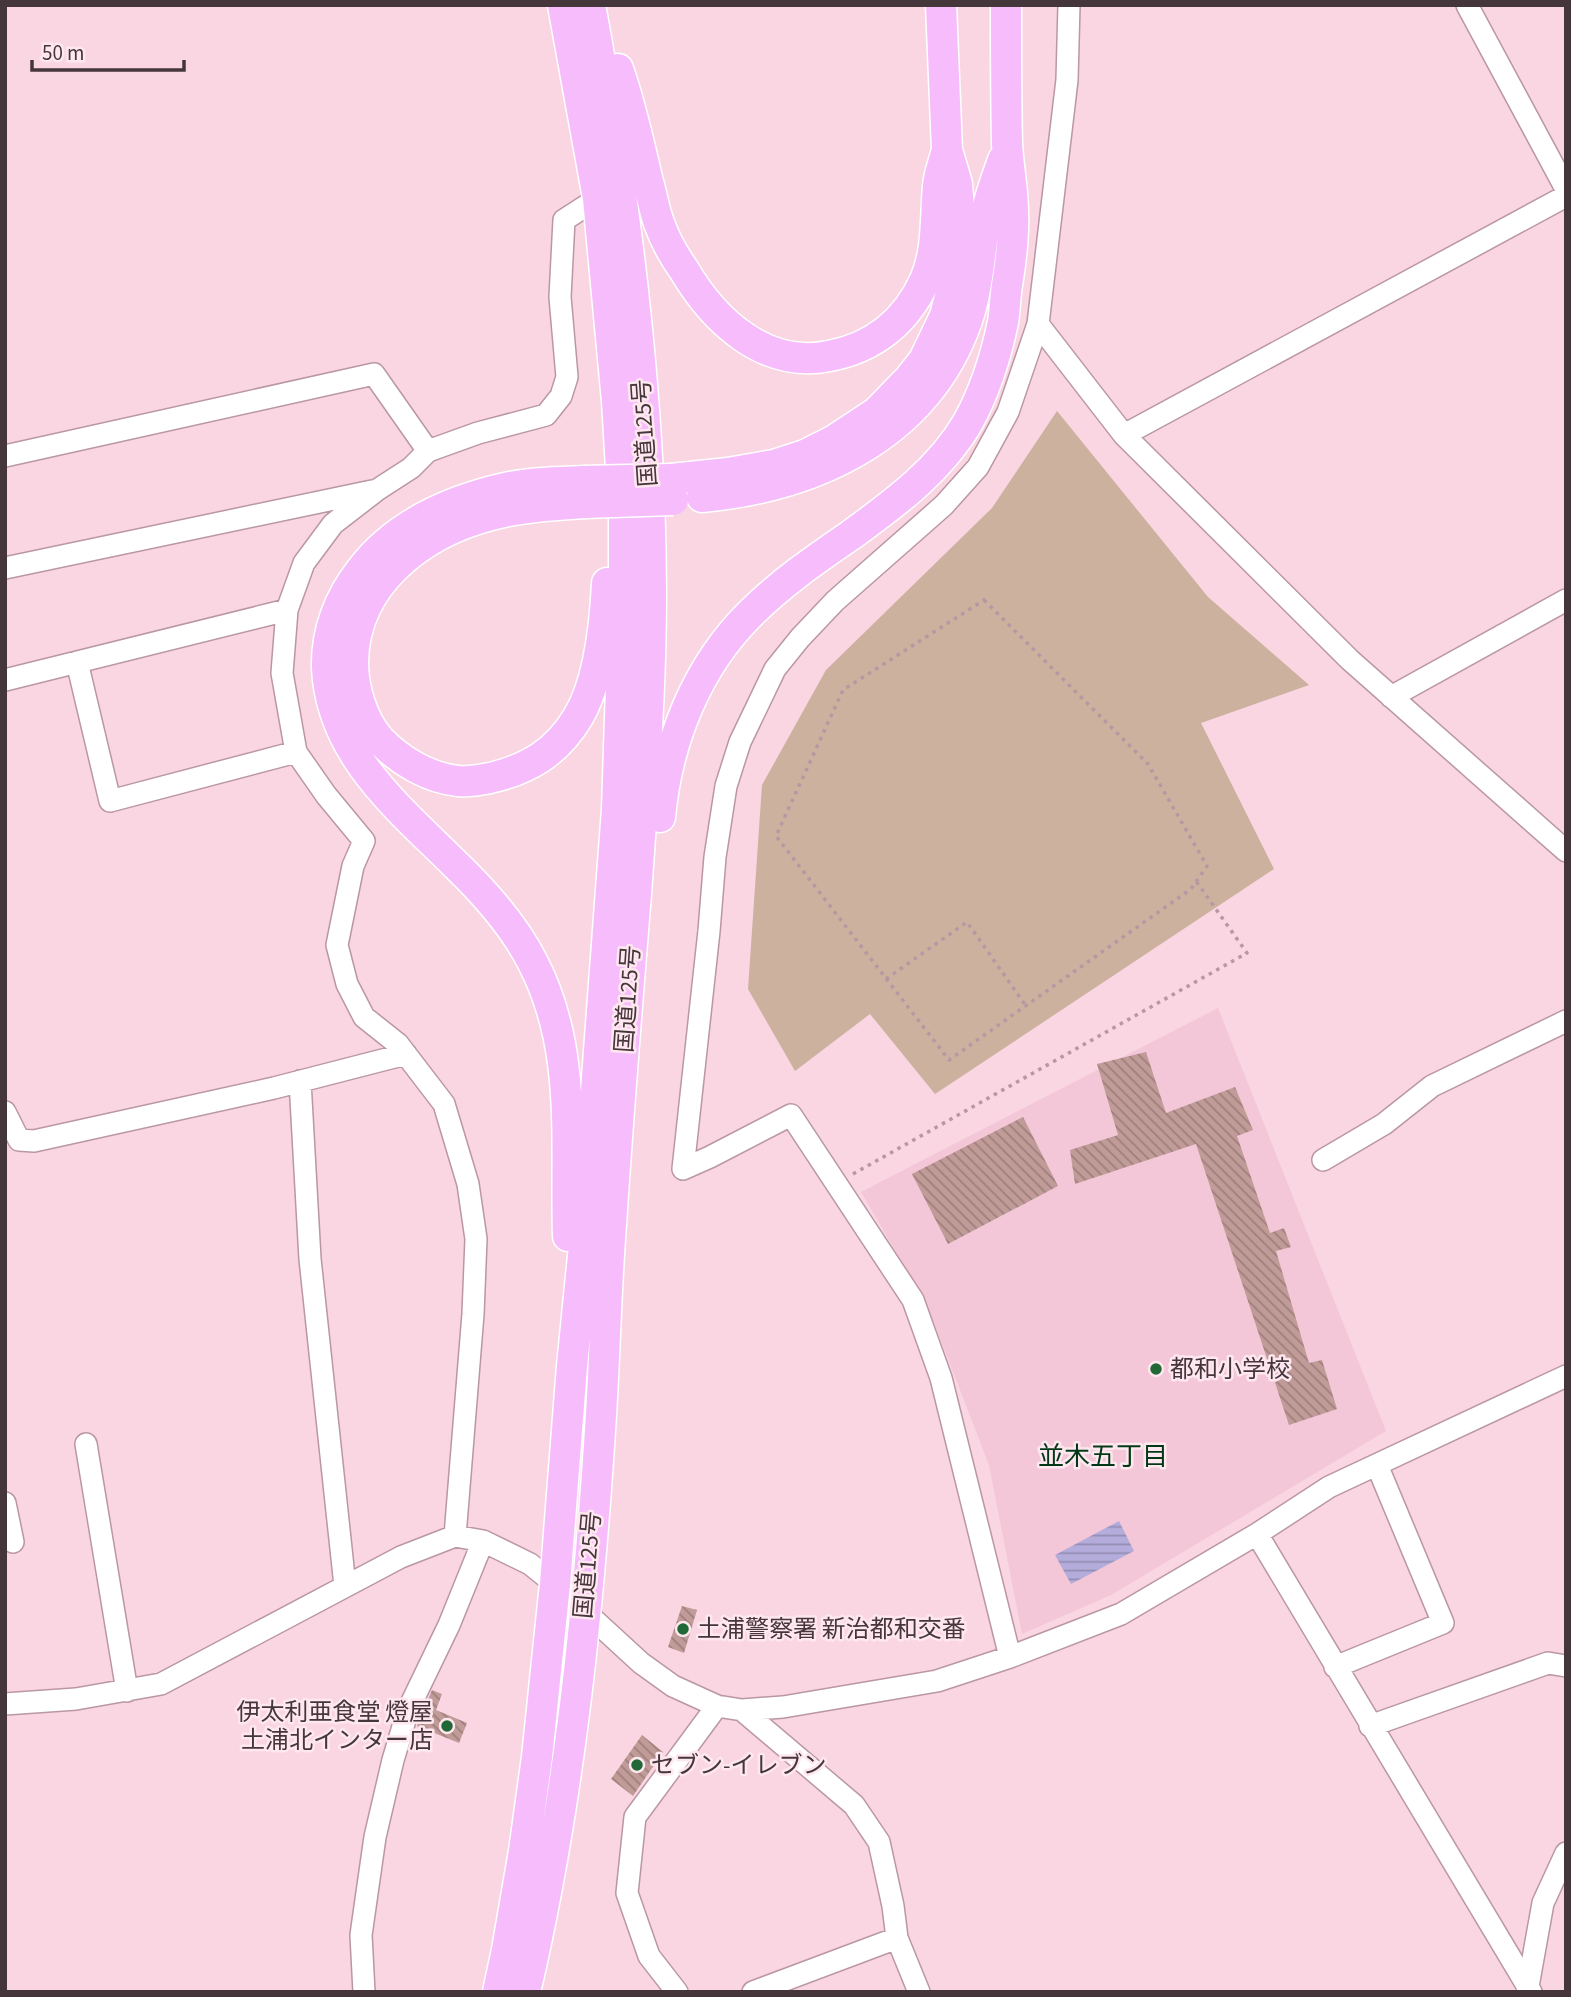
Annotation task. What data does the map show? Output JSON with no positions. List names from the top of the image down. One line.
{"streets":{"highway":["国道125号"]},"districts":["並木五丁目"],"places":["都和小学校","土浦警察署 新治都和交番","伊太利亜食堂 燈屋 土浦北インター店","セブン-イレブン"],"scale_bar":"50 m"}
